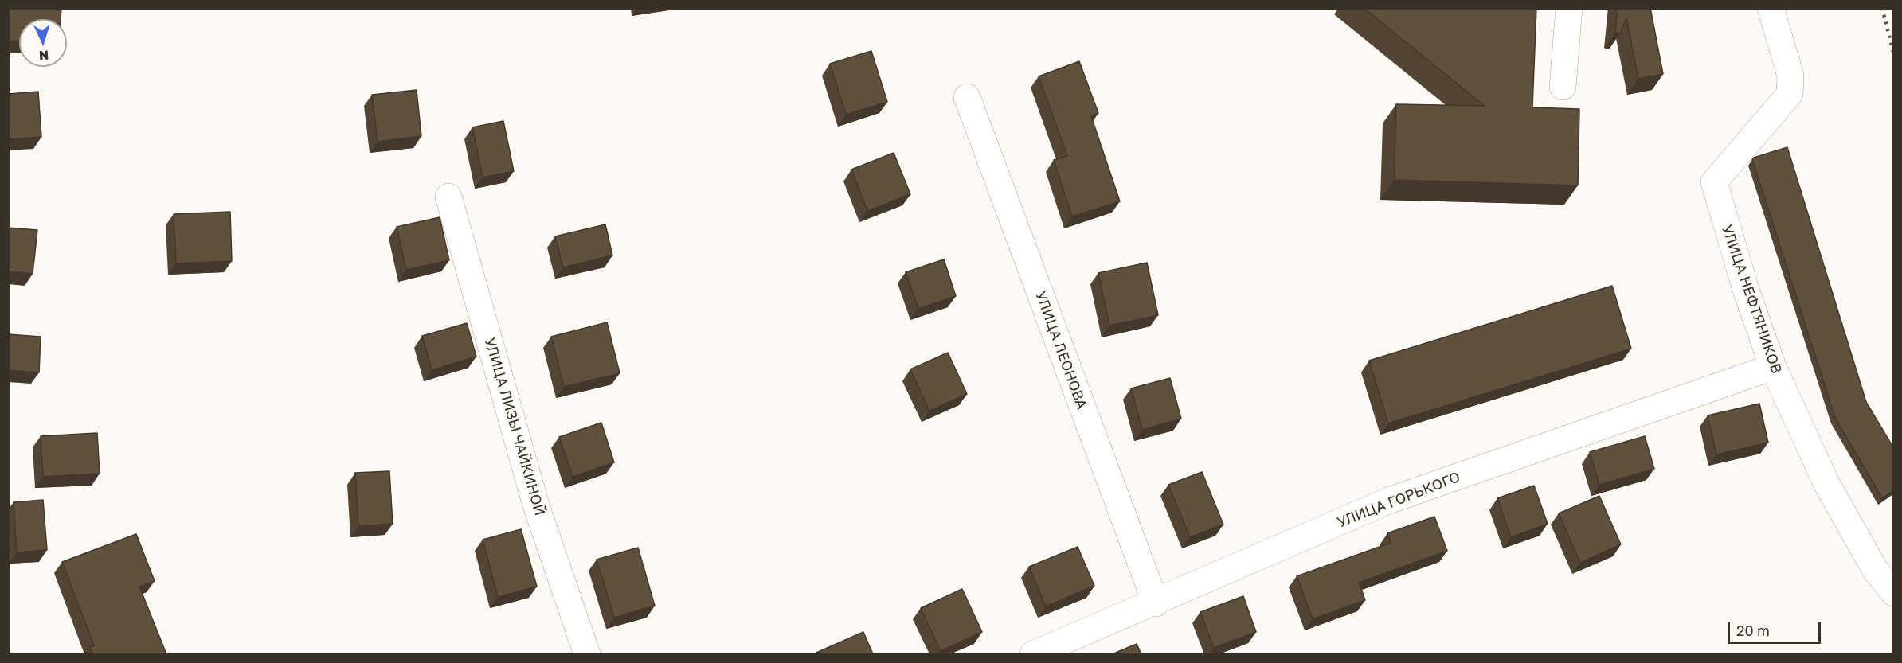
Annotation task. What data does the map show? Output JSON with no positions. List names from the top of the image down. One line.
{"streets":{"street":["УЛИЦА НЕФТЯНИКОВ","УЛИЦА ЛЕОНОВА","УЛИЦА ЛИЗЫ ЧАЙКИНОЙ","УЛИЦА ГОРЬКОГО"]},"crossings":[["УЛИЦА НЕФТЯНИКОВ","УЛИЦА ГОРЬКОГО"],["УЛИЦА ЛЕОНОВА","УЛИЦА ГОРЬКОГО"]],"scale_bar":"20 m","north":"bottom"}
